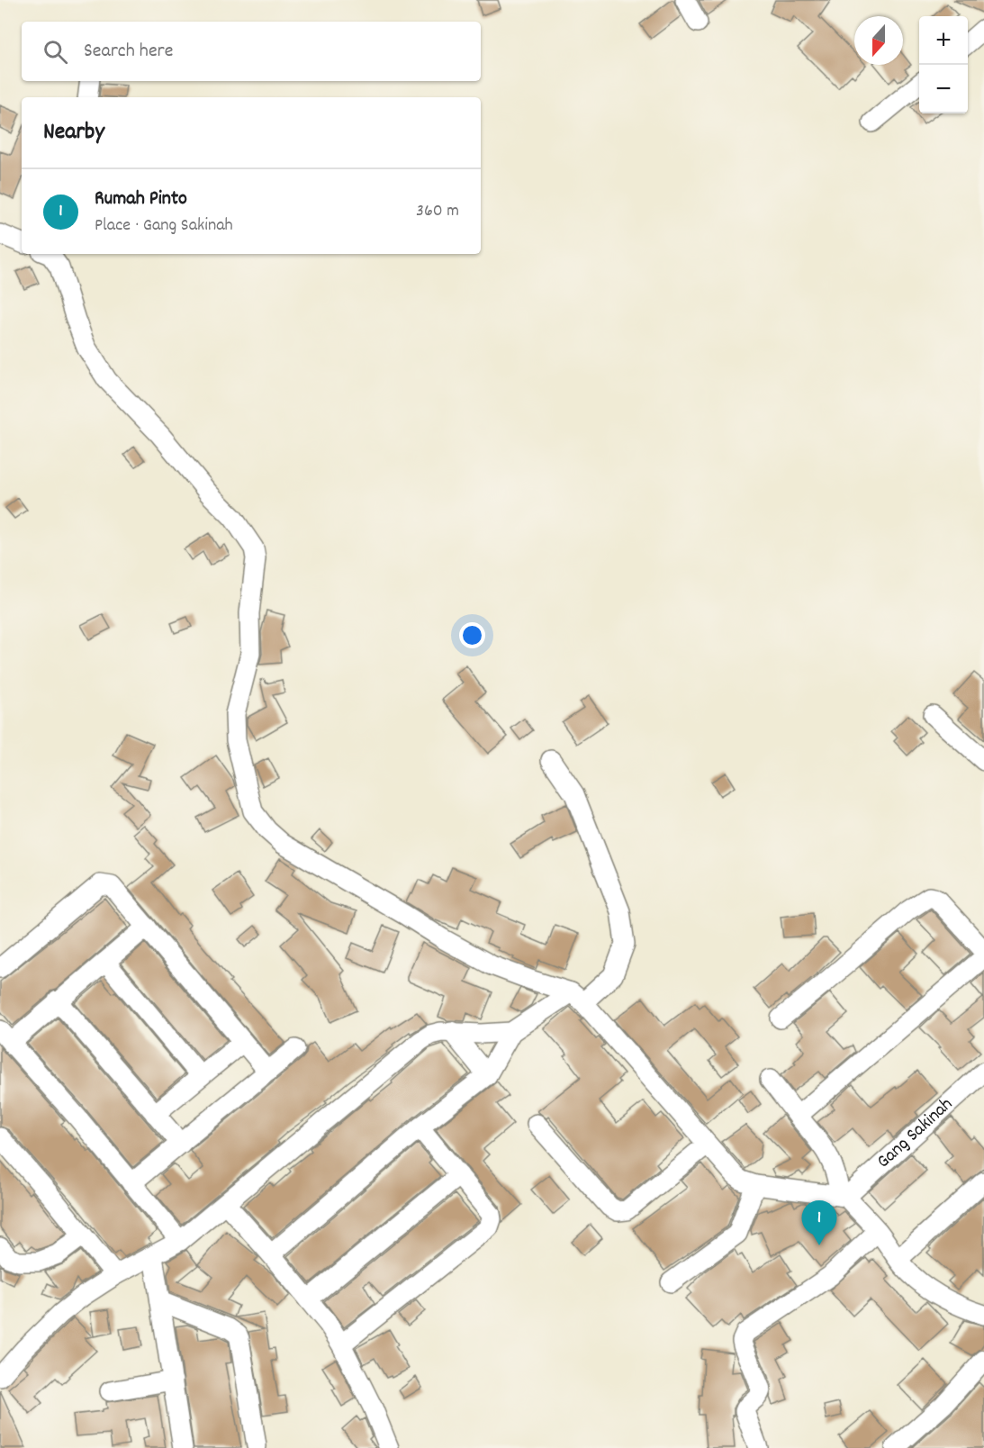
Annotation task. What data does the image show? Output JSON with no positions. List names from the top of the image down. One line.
{"streets":{"street":["Gang Sakinah"]},"north":"bottom","page":{"map_buttons":["+","−"],"search":"Search here","heading":"Nearby","list":[{"mark":"1","name":"Rumah Pinto","note":"Place · Gang Sakinah","value":"360 m"}],"pins":"1"}}
